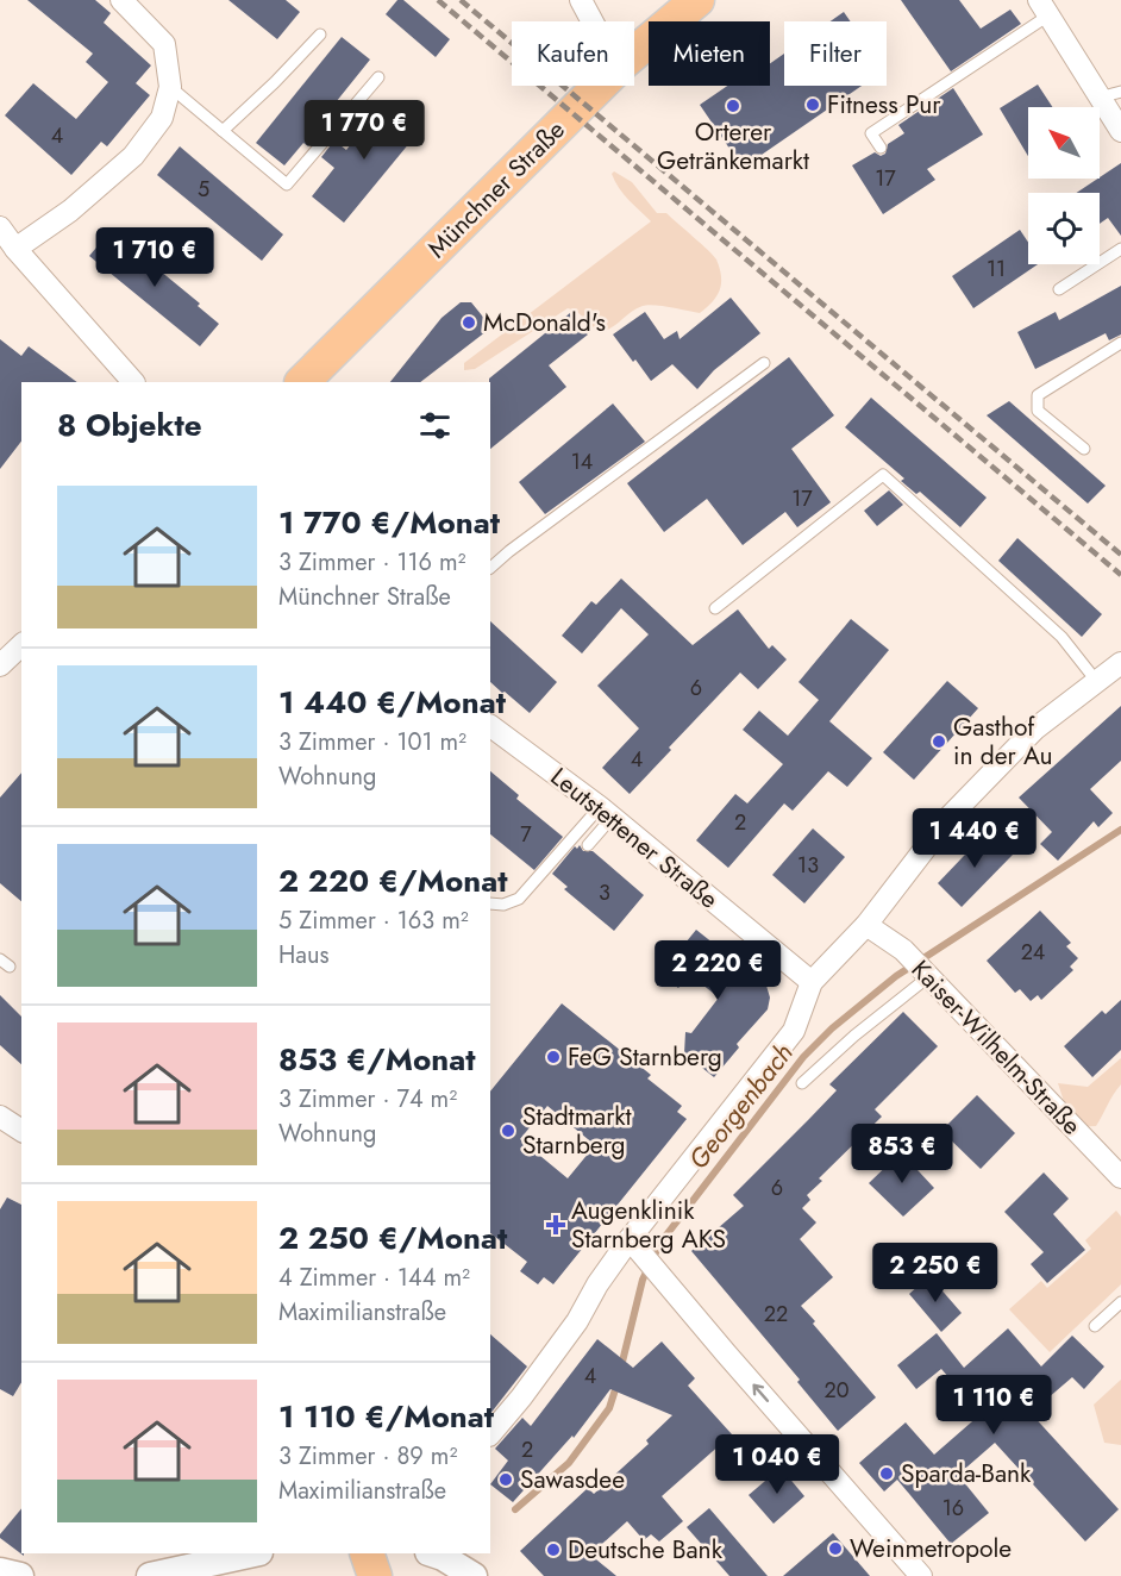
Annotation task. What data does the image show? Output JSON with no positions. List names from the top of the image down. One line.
{"streets":{"main road":["Münchner Straße"],"street":["Leutstettener Straße","Kaiser-Wilhelm-Straße"]},"water":["Georgenbach"],"places":{"other":["Fitness Pur","Orterer Getränkemarkt","McDonald's","Gasthof in der Au","FeG Starnberg","Stadtmarkt Starnberg","Sparda-Bank","Sawasdee","Weinmetropole","Deutsche Bank"],"health":["Augenklinik Starnberg AKS"]},"house_numbers":["4","17","5","11","14","17","6","4","2","7","13","3","24","6","22","4","20","2","16"],"north":"top left","page":{"chip":["Kaufen","Mieten","Filter"],"price":["1 770 €","1 710 €","1 440 €","2 220 €","853 €","2 250 €","1 110 €","1 040 €"],"heading":"8 Objekte","list":[{"name":"1 770 €/Monat","note":"3 Zimmer · 116 m² · Münchner Straße"},{"name":"1 440 €/Monat","note":"3 Zimmer · 101 m² · Wohnung"},{"name":"2 220 €/Monat","note":"5 Zimmer · 163 m² · Haus"},{"name":"853 €/Monat","note":"3 Zimmer · 74 m² · Wohnung"},{"name":"2 250 €/Monat","note":"4 Zimmer · 144 m² · Maximilianstraße"},{"name":"1 110 €/Monat","note":"3 Zimmer · 89 m² · Maximilianstraße"}]}}
